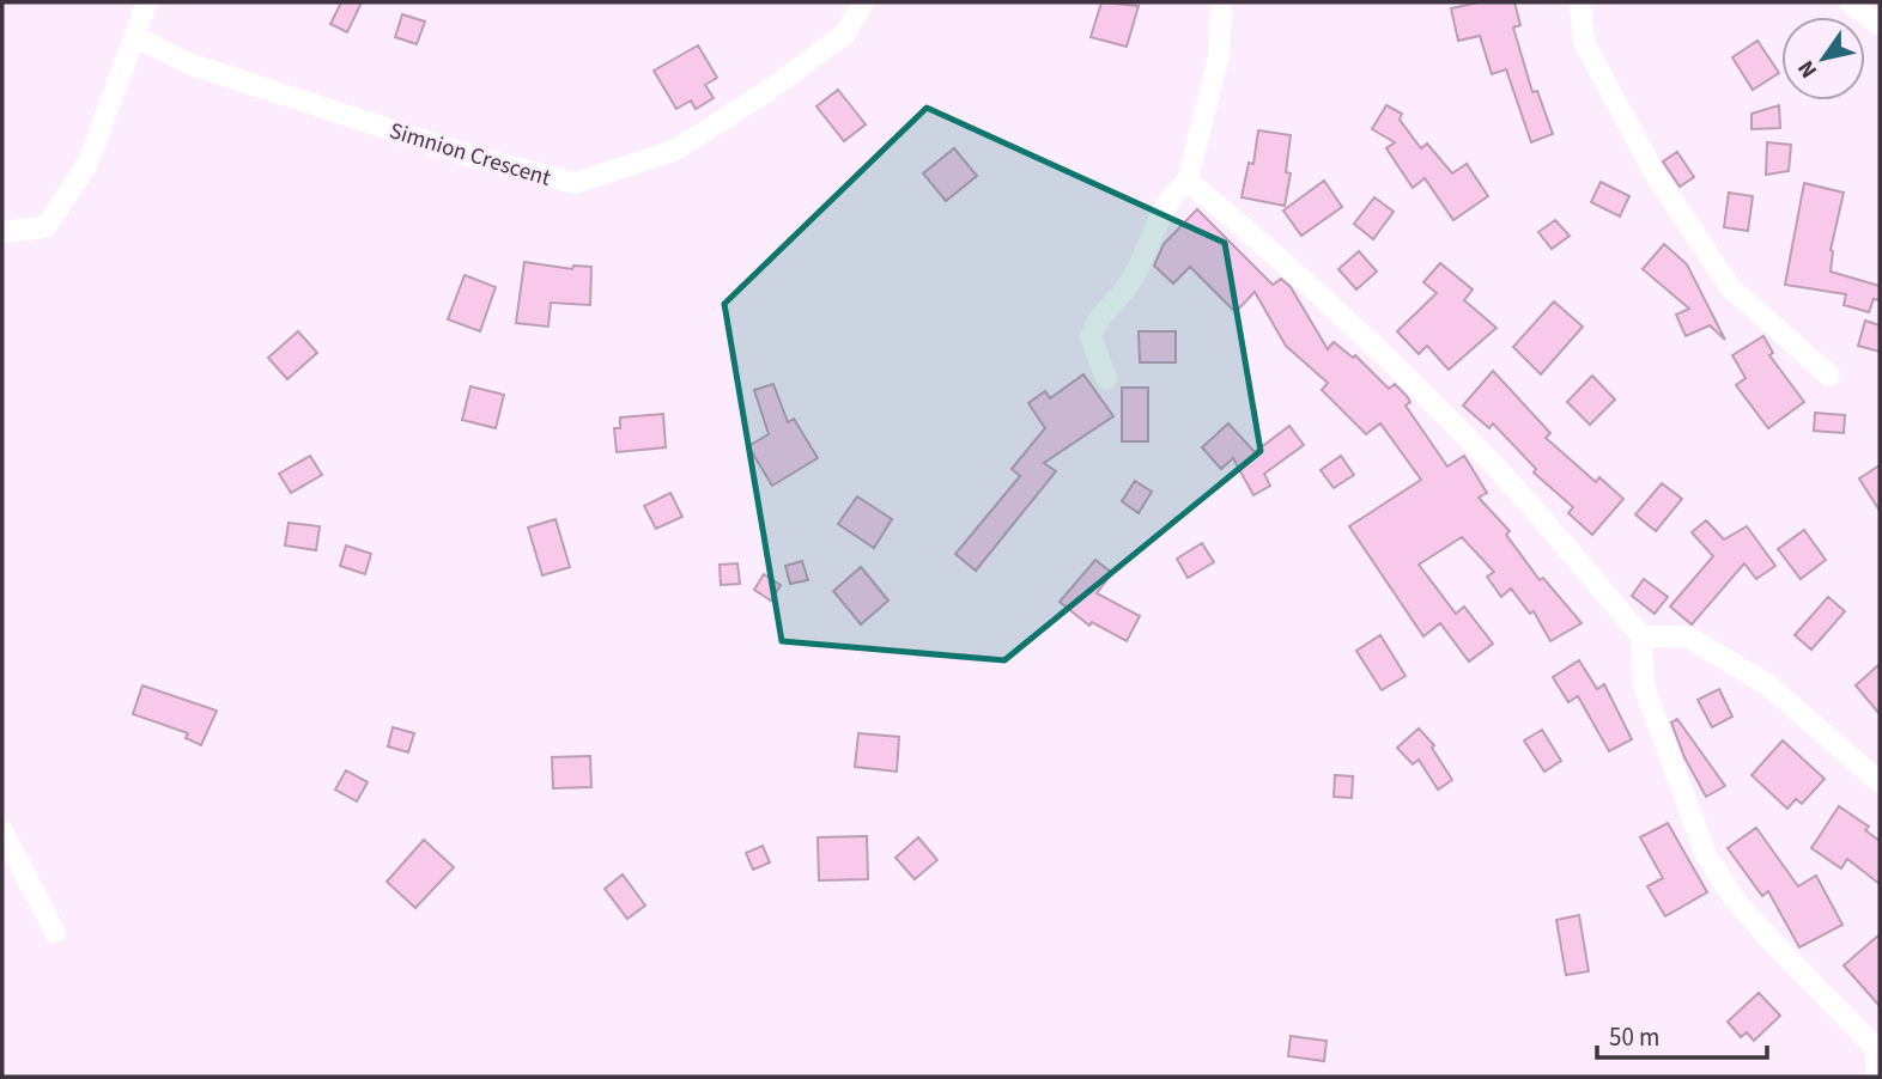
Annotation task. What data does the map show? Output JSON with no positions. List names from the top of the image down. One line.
{"streets":{"street":["Simnion Crescent"]},"scale_bar":"50 m","north":"bottom left"}
